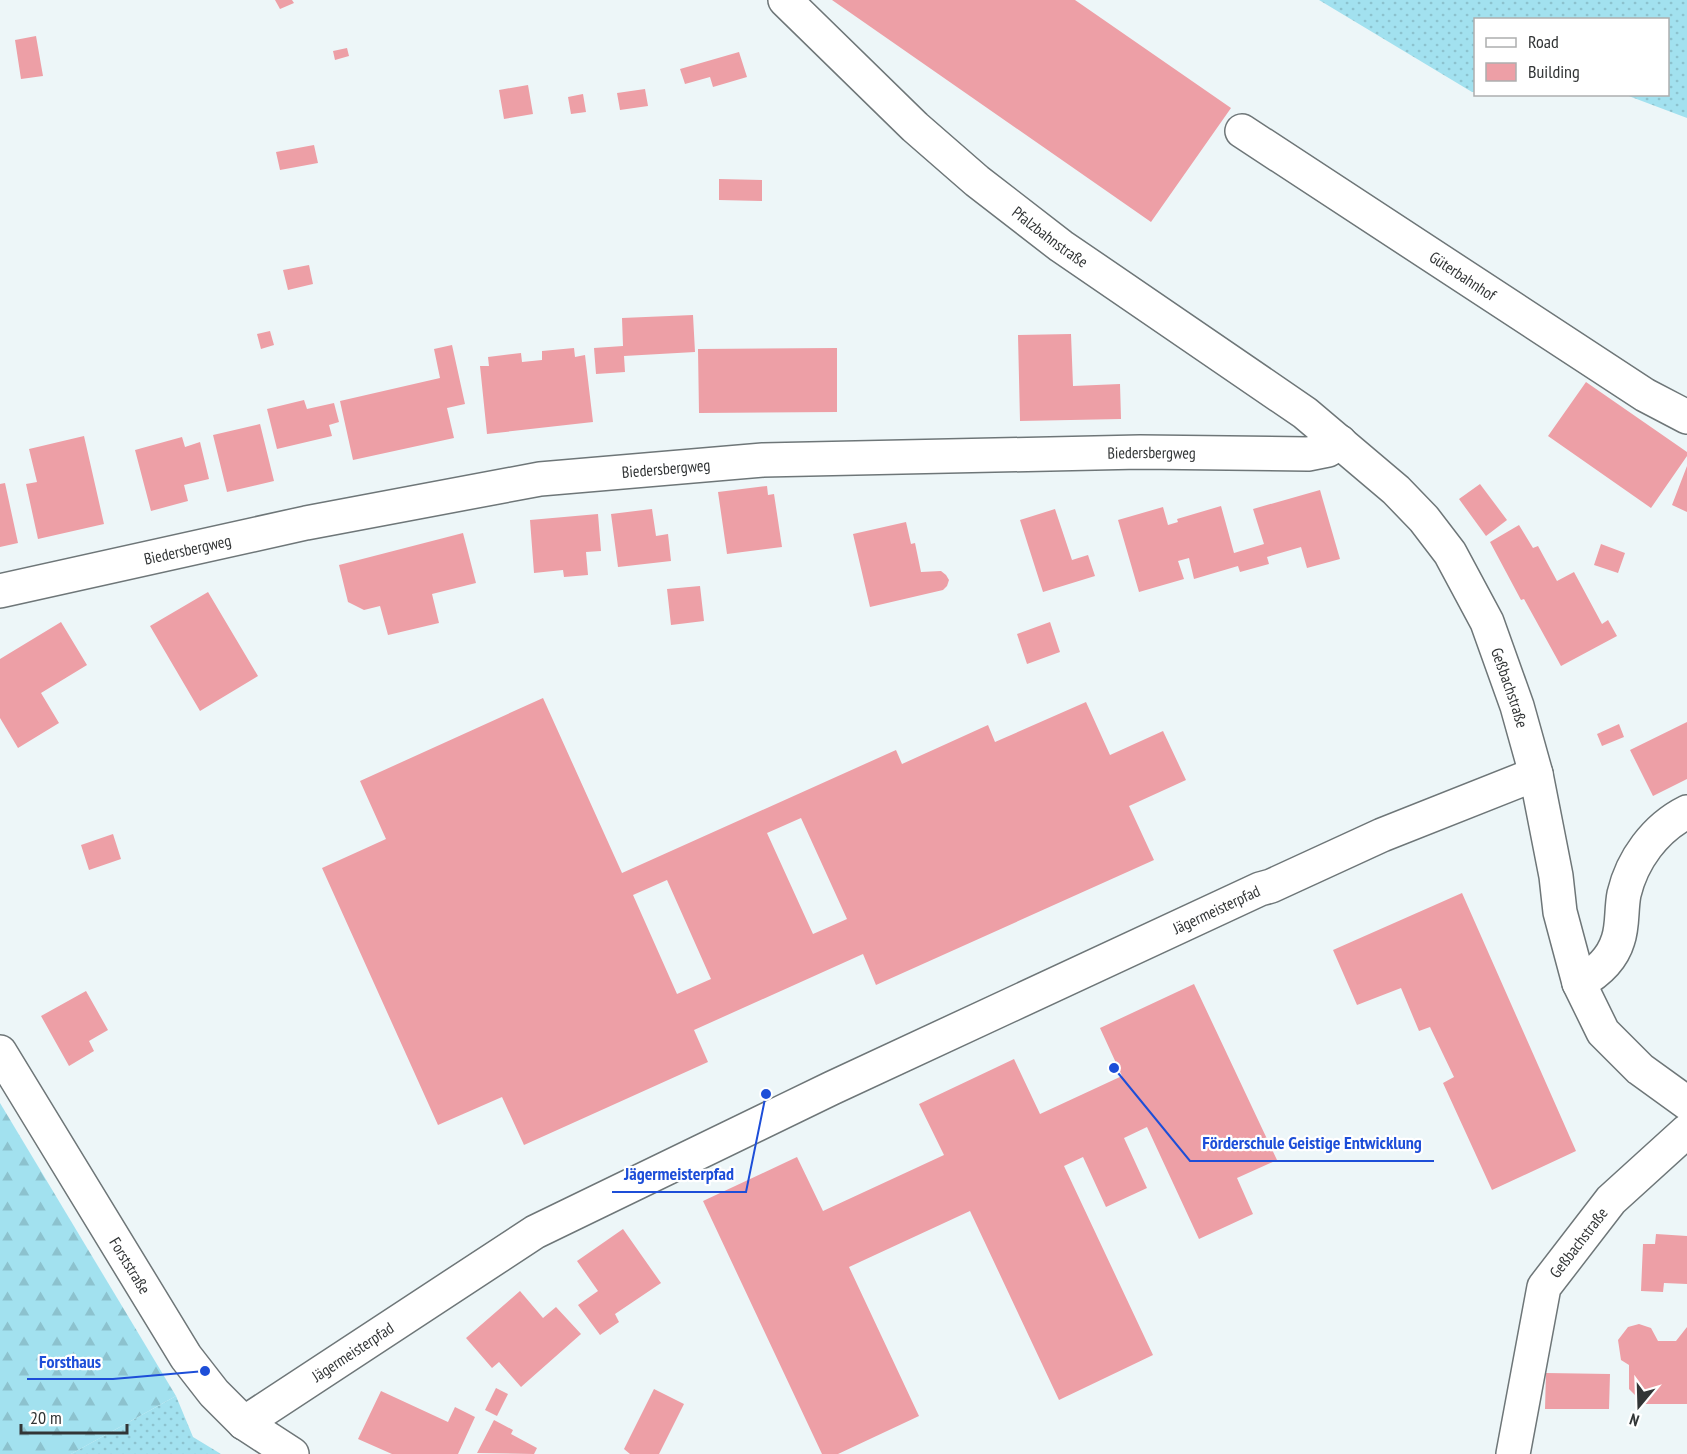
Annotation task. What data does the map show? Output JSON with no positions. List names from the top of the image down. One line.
{"streets":{"street":["Pfalzbahnstraße","Güterbahnhof","Biedersbergweg","Geßbachstraße","Jägermeisterpfad","Forststraße"]},"crossings":[["Pfalzbahnstraße","Biedersbergweg"],["Pfalzbahnstraße","Geßbachstraße"],["Biedersbergweg","Geßbachstraße"],["Geßbachstraße","Jägermeisterpfad"],["Jägermeisterpfad","Forststraße"]],"places":["Förderschule Geistige Entwicklung","Jägermeisterpfad","Forsthaus"],"legend":["Road","Building"],"scale_bar":"20 m","north":"bottom"}
